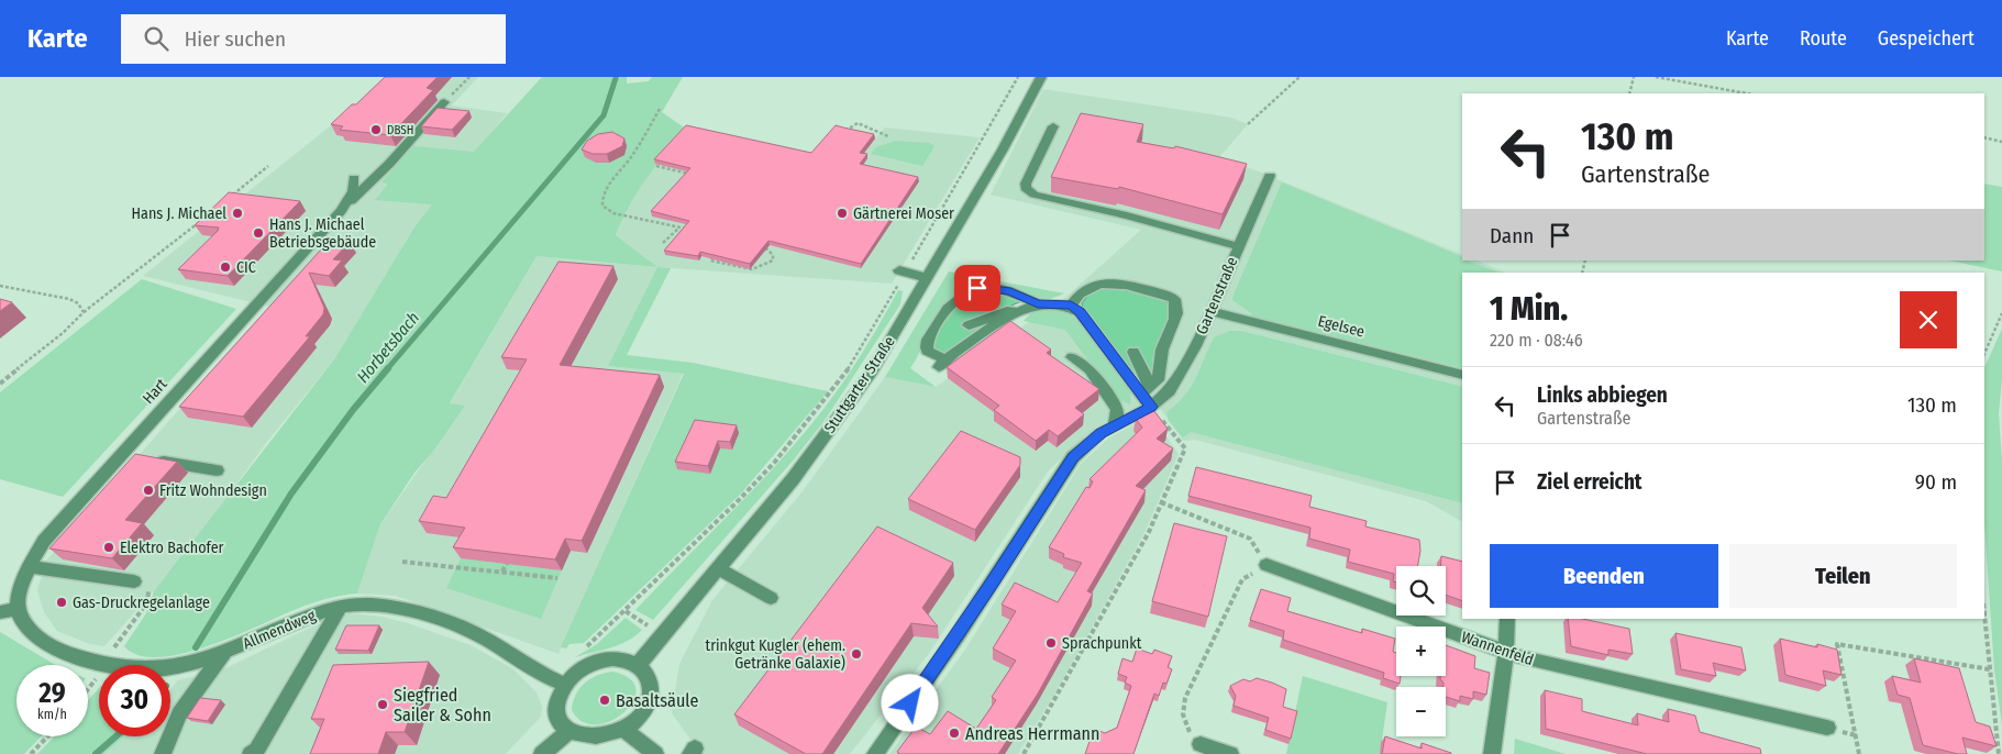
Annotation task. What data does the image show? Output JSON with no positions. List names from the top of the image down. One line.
{"streets":{"street":["Gartenstraße","Egelsee","Stuttgarter Straße","Hart","Allmendweg","Wannenfeld"]},"crossings":[["Gartenstraße","Egelsee"],["Stuttgarter Straße","Allmendweg"],["Hart","Allmendweg"]],"water":["Horbetsbach"],"places":["DBSH","Hans J. Michael","Gärtnerei Moser","Hans J. Michael Betriebsgebäude","CIC","Fritz Wohndesign","Elektro Bachofer","Gas-Druckregelanlage","Sprachpunkt","trinkgut Kugler (ehem. Getränke Galaxie)","Basaltsäule","Siegfried Sailer & Sohn","Andreas Herrmann"],"page":{"header":"Karte","search":"Hier suchen","nav":["Karte","Route","Gespeichert"],"turn":["130 m","Gartenstraße"],"then":"Dann","heading":["1 Min.","220 m · 08:46"],"list":[{"name":"Links abbiegen","note":"Gartenstraße","value":"130 m"},{"name":"Ziel erreicht","value":"90 m"}],"buttons":["Beenden","Teilen"],"map_buttons":["+","−"],"speed":"29 km/h","limit":"30"}}
